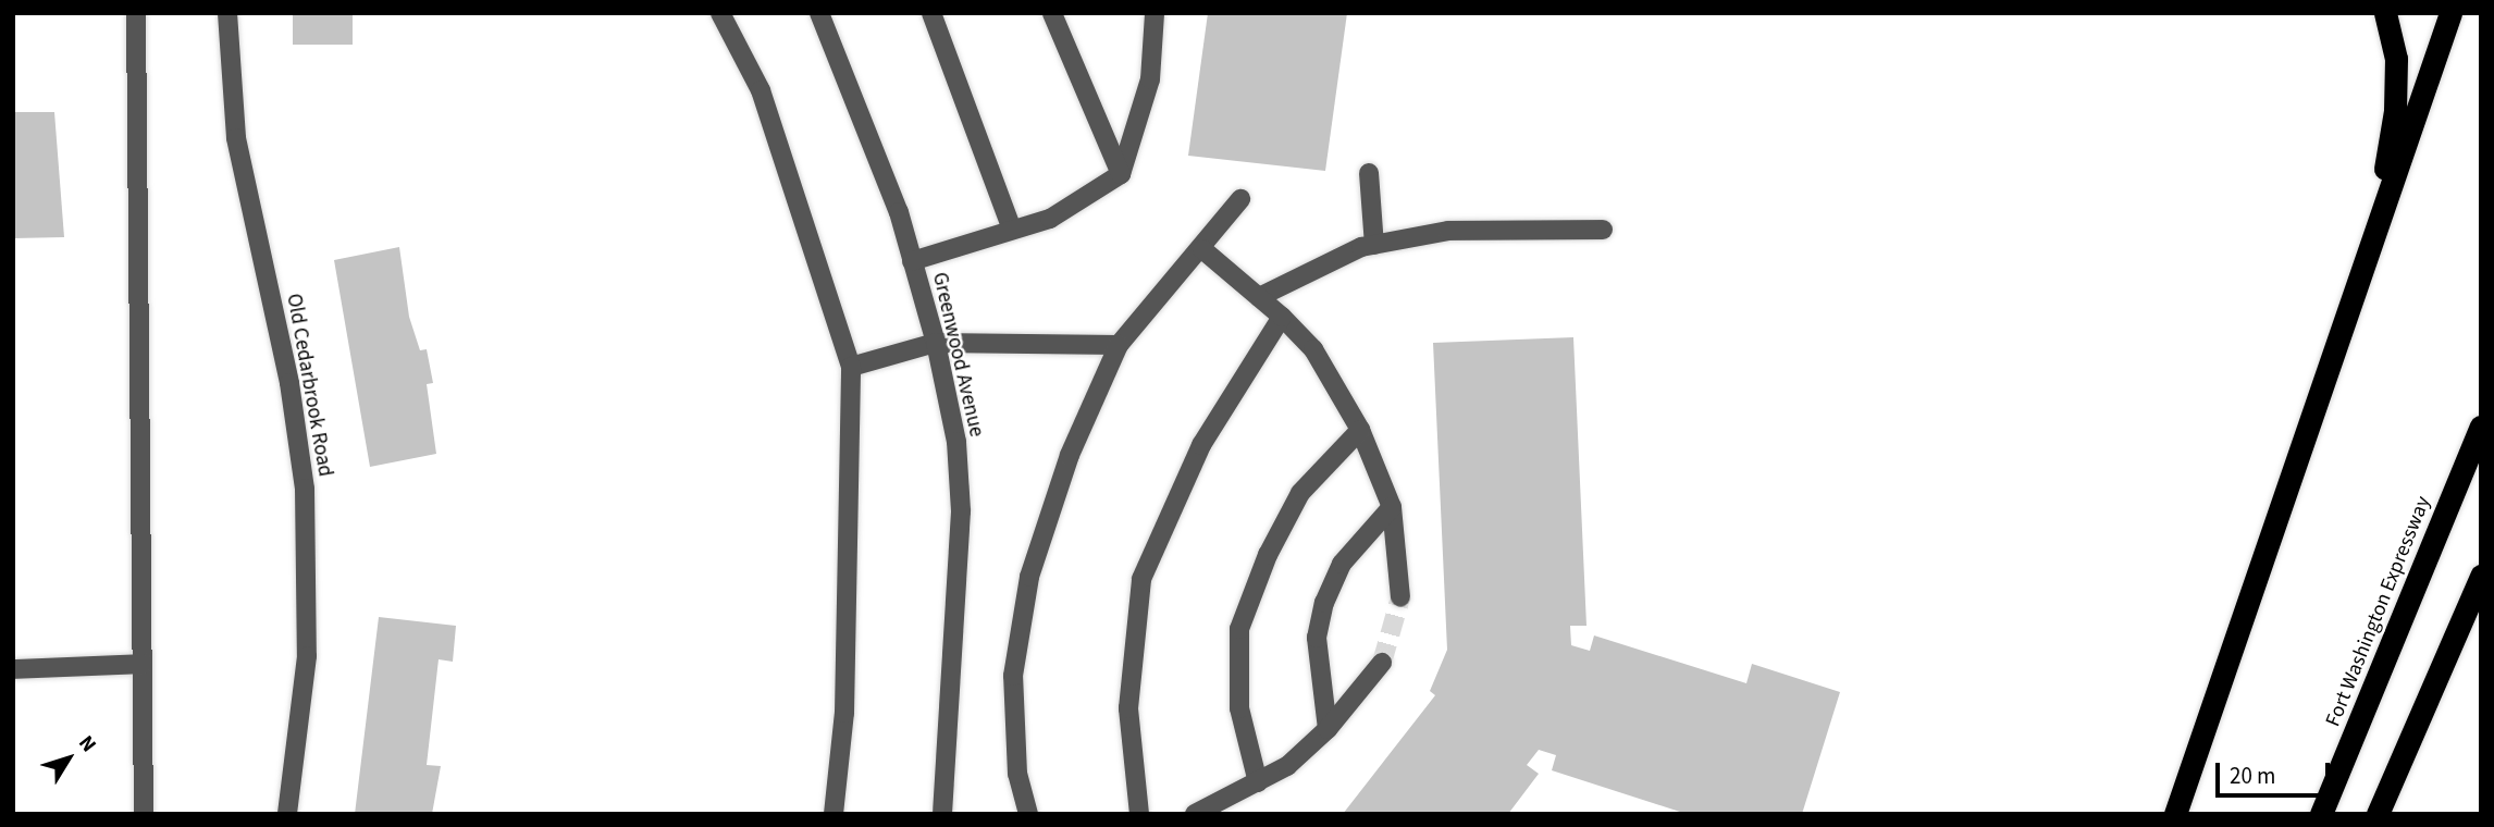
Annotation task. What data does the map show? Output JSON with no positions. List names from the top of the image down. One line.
{"streets":{"highway":["Fort Washington Expressway"],"street":["Greenwood Avenue","Old Cedarbrook Road"]},"scale_bar":"20 m","north":"top right"}
